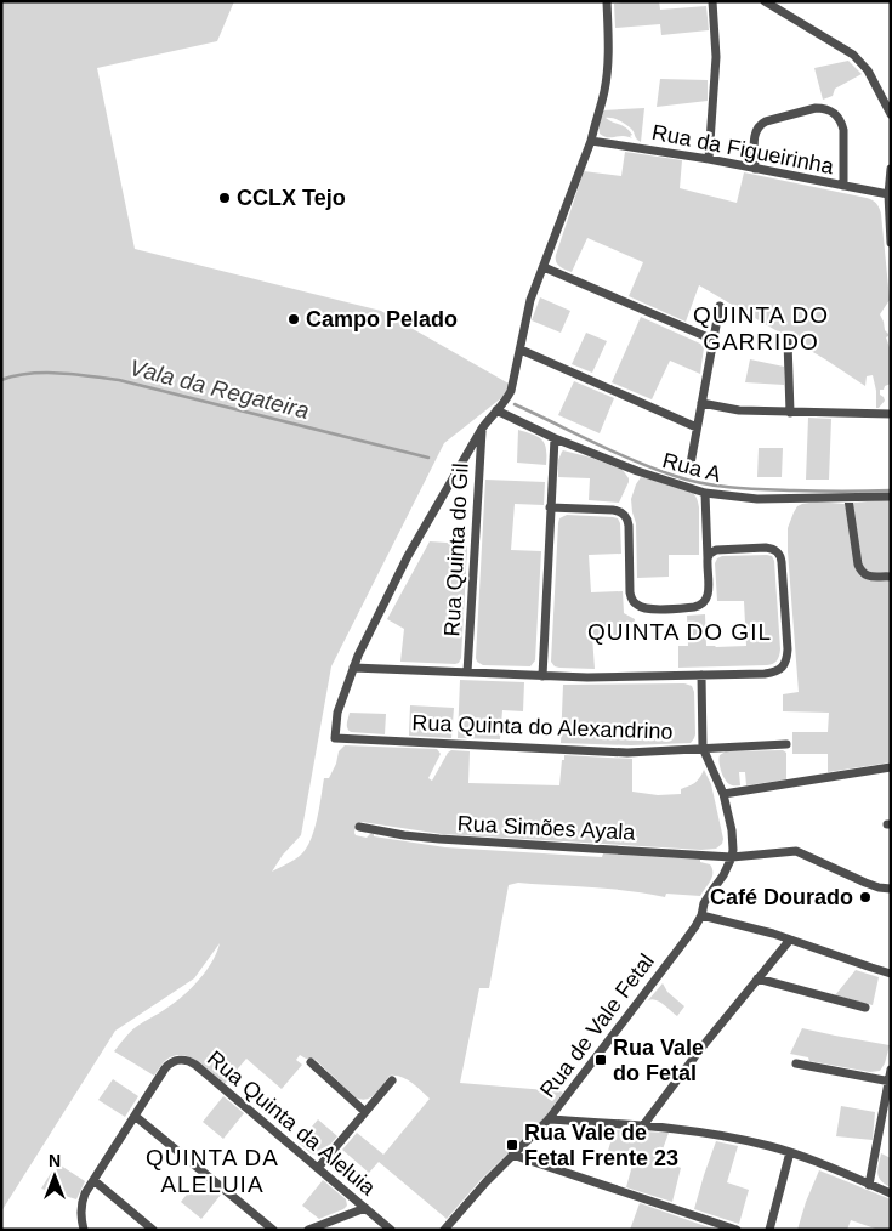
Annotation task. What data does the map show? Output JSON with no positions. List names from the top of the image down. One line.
{"streets":{"street":["Rua da Figueirinha","Rua A","Rua Quinta do Gil","Rua Quinta do Alexandrino","Rua Simões Ayala","Rua de Vale Fetal","Rua Quinta da Aleluia"]},"crossings":[["Rua Simões Ayala","Rua de Vale Fetal"]],"districts":["QUINTA DO GARRIDO","QUINTA DO GIL","QUINTA DA ALELUIA"],"water":["Vala da Regateira"],"places":{"other":["CCLX Tejo","Campo Pelado","Café Dourado"],"transit":["Rua Vale do Fetal","Rua Vale de Fetal Frente 23"]},"north":"top"}
